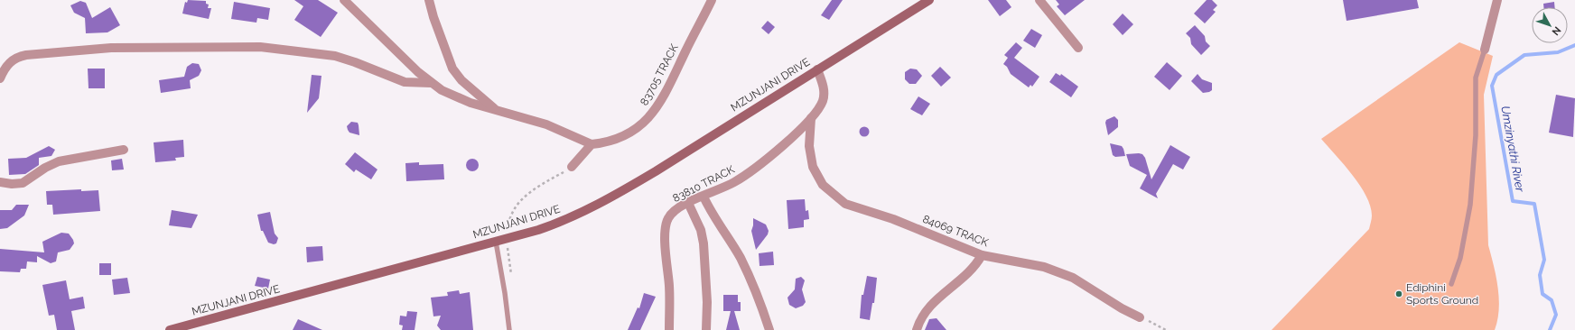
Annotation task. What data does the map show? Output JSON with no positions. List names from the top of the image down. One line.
{"streets":{"main road":["MZUNJANI DRIVE"],"street":["83705 TRACK","83810 TRACK","84069 TRACK"]},"crossings":[["MZUNJANI DRIVE","83810 TRACK"],["83810 TRACK","84069 TRACK"]],"water":["Umzinyathi River"],"places":["Ediphini Sports Ground"],"north":"bottom right"}
